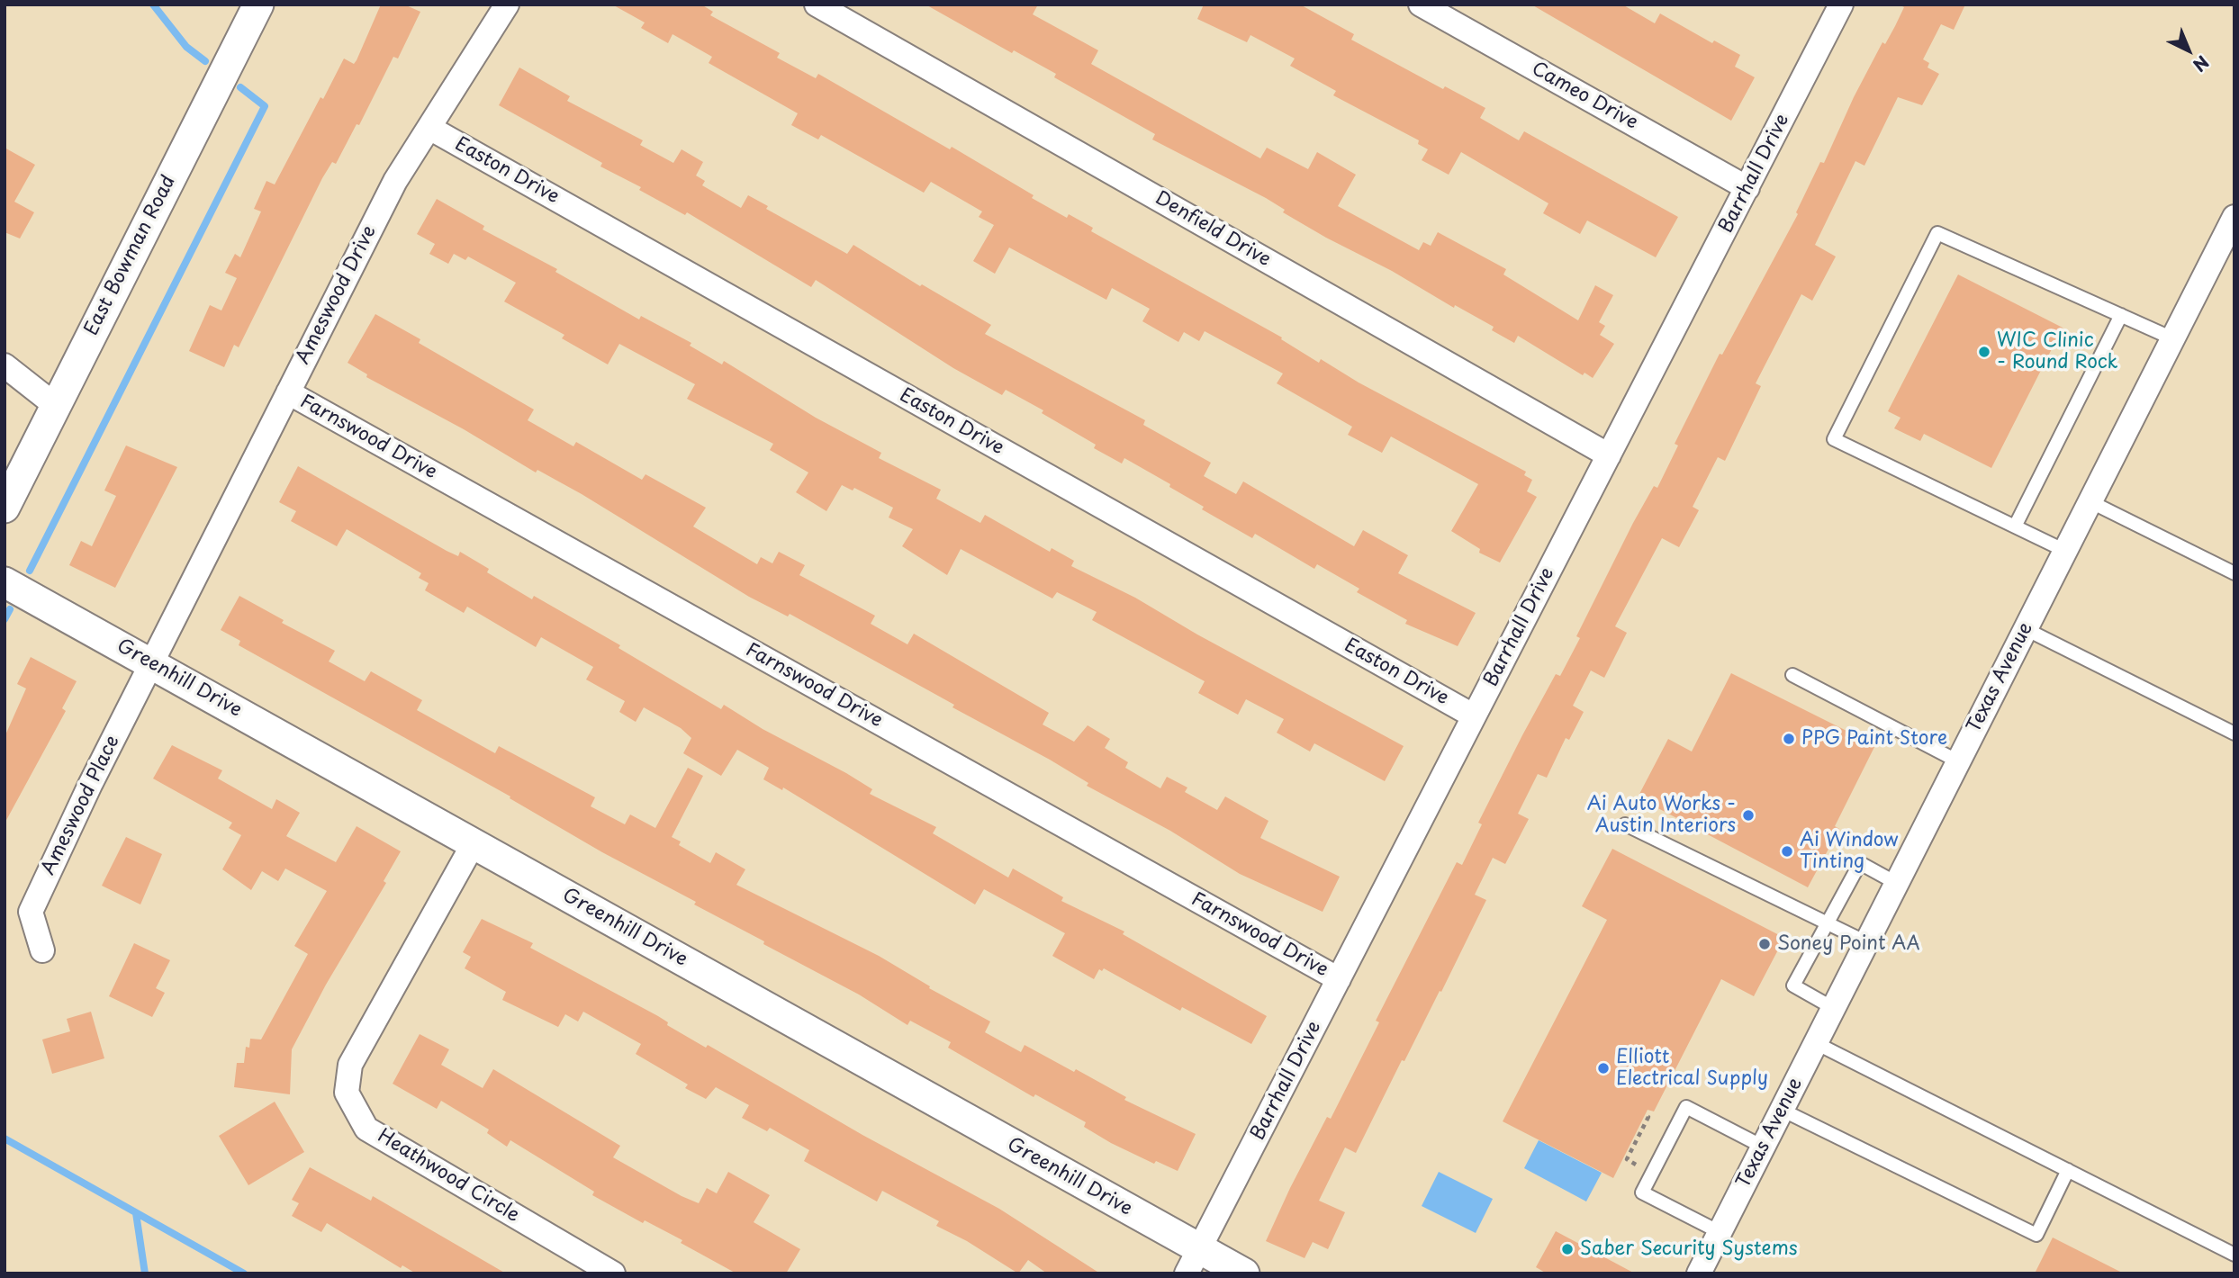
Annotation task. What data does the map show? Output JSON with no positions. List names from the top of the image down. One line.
{"streets":{"street":["Cameo Drive","Easton Drive","Barrhall Drive","Denfield Drive","East Bowman Road","Ameswood Drive","Farnswood Drive","Texas Avenue","Greenhill Drive","Ameswood Place","Heathwood Circle"]},"crossings":[["Cameo Drive","Barrhall Drive"],["Easton Drive","Barrhall Drive"],["Easton Drive","Ameswood Drive"],["Barrhall Drive","Denfield Drive"],["Barrhall Drive","Farnswood Drive"],["Barrhall Drive","Greenhill Drive"],["Ameswood Drive","Farnswood Drive"],["Ameswood Drive","Greenhill Drive"],["Ameswood Drive","Ameswood Place"],["Greenhill Drive","Ameswood Place"],["Greenhill Drive","Heathwood Circle"]],"places":["WIC Clinic - Round Rock","PPG Paint Store","Ai Auto Works - Austin Interiors","Ai Window Tinting","Soney Point AA","Elliott Electrical Supply","Saber Security Systems"],"north":"bottom right"}
